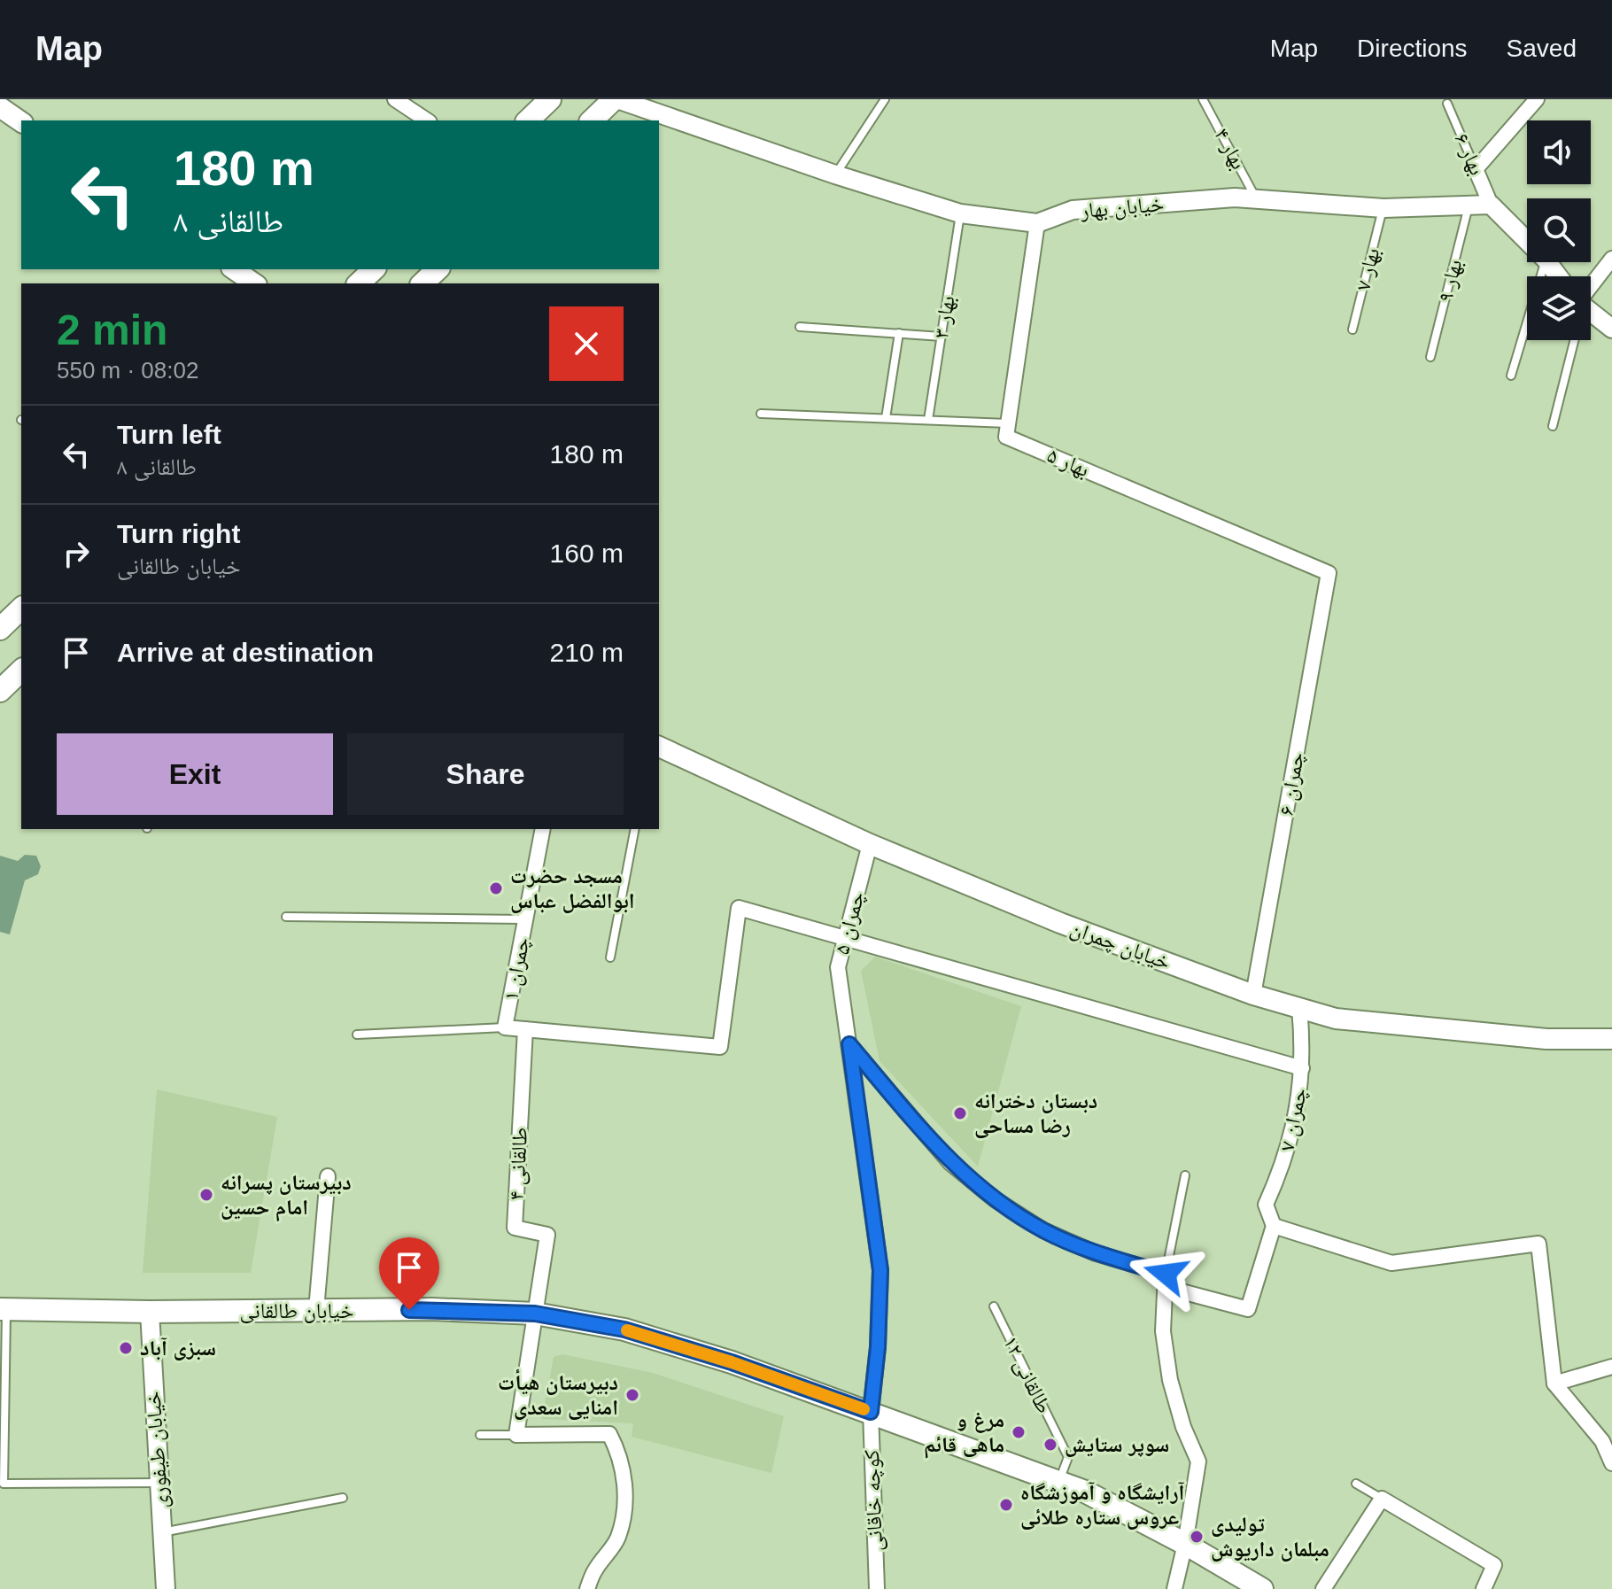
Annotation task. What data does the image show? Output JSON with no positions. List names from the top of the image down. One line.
{"streets":{"main road":["خیابان چمران","خیابان طالقانی"],"street":["بهار ۶","خیابان بهار","بهار ۵","چمران ۶","چمران ۵","چمران ۱","چمران ۷","طالقانی ۴","خیابان طیفوری","کوچه خاقانی"],"lane":["بهار ۴","بهار ۷","بهار ۹","بهار ۳","طالقانی ۱۲"]},"crossings":[["بهار ۴","خیابان بهار"],["بهار ۶","خیابان بهار"],["خیابان بهار","بهار ۷"],["خیابان بهار","بهار ۹"],["خیابان بهار","بهار ۳"],["بهار ۵","چمران ۶"],["چمران ۶","خیابان چمران"],["چمران ۵","خیابان چمران"],["چمران ۵","خیابان طالقانی"],["چمران ۵","کوچه خاقانی"],["خیابان چمران","چمران ۷"],["طالقانی ۴","خیابان طالقانی"],["خیابان طالقانی","طالقانی ۱۲"],["خیابان طالقانی","خیابان طیفوری"],["خیابان طالقانی","کوچه خاقانی"]],"places":["مسجد حضرت ابوالفضل عباس","دبستان دخترانه رضا مساحی","دبیرستان پسرانه امام حسین","سبزی آباد","دبیرستان هیأت امنایی سعدی","مرغ و ماهی قائم","سوپر ستایش","آرایشگاه و آموزشگاه عروس ستاره طلائی","تولیدی مبلمان داریوش"],"page":{"header":"Map","nav":["Map","Directions","Saved"],"turn":["180 m","طالقانی ۸"],"heading":["2 min","550 m · 08:02"],"list":[{"name":"Turn left","note":"طالقانی ۸","value":"180 m"},{"name":"Turn right","note":"خیابان طالقانی","value":"160 m"},{"name":"Arrive at destination","value":"210 m"}],"buttons":["Exit","Share"]}}
